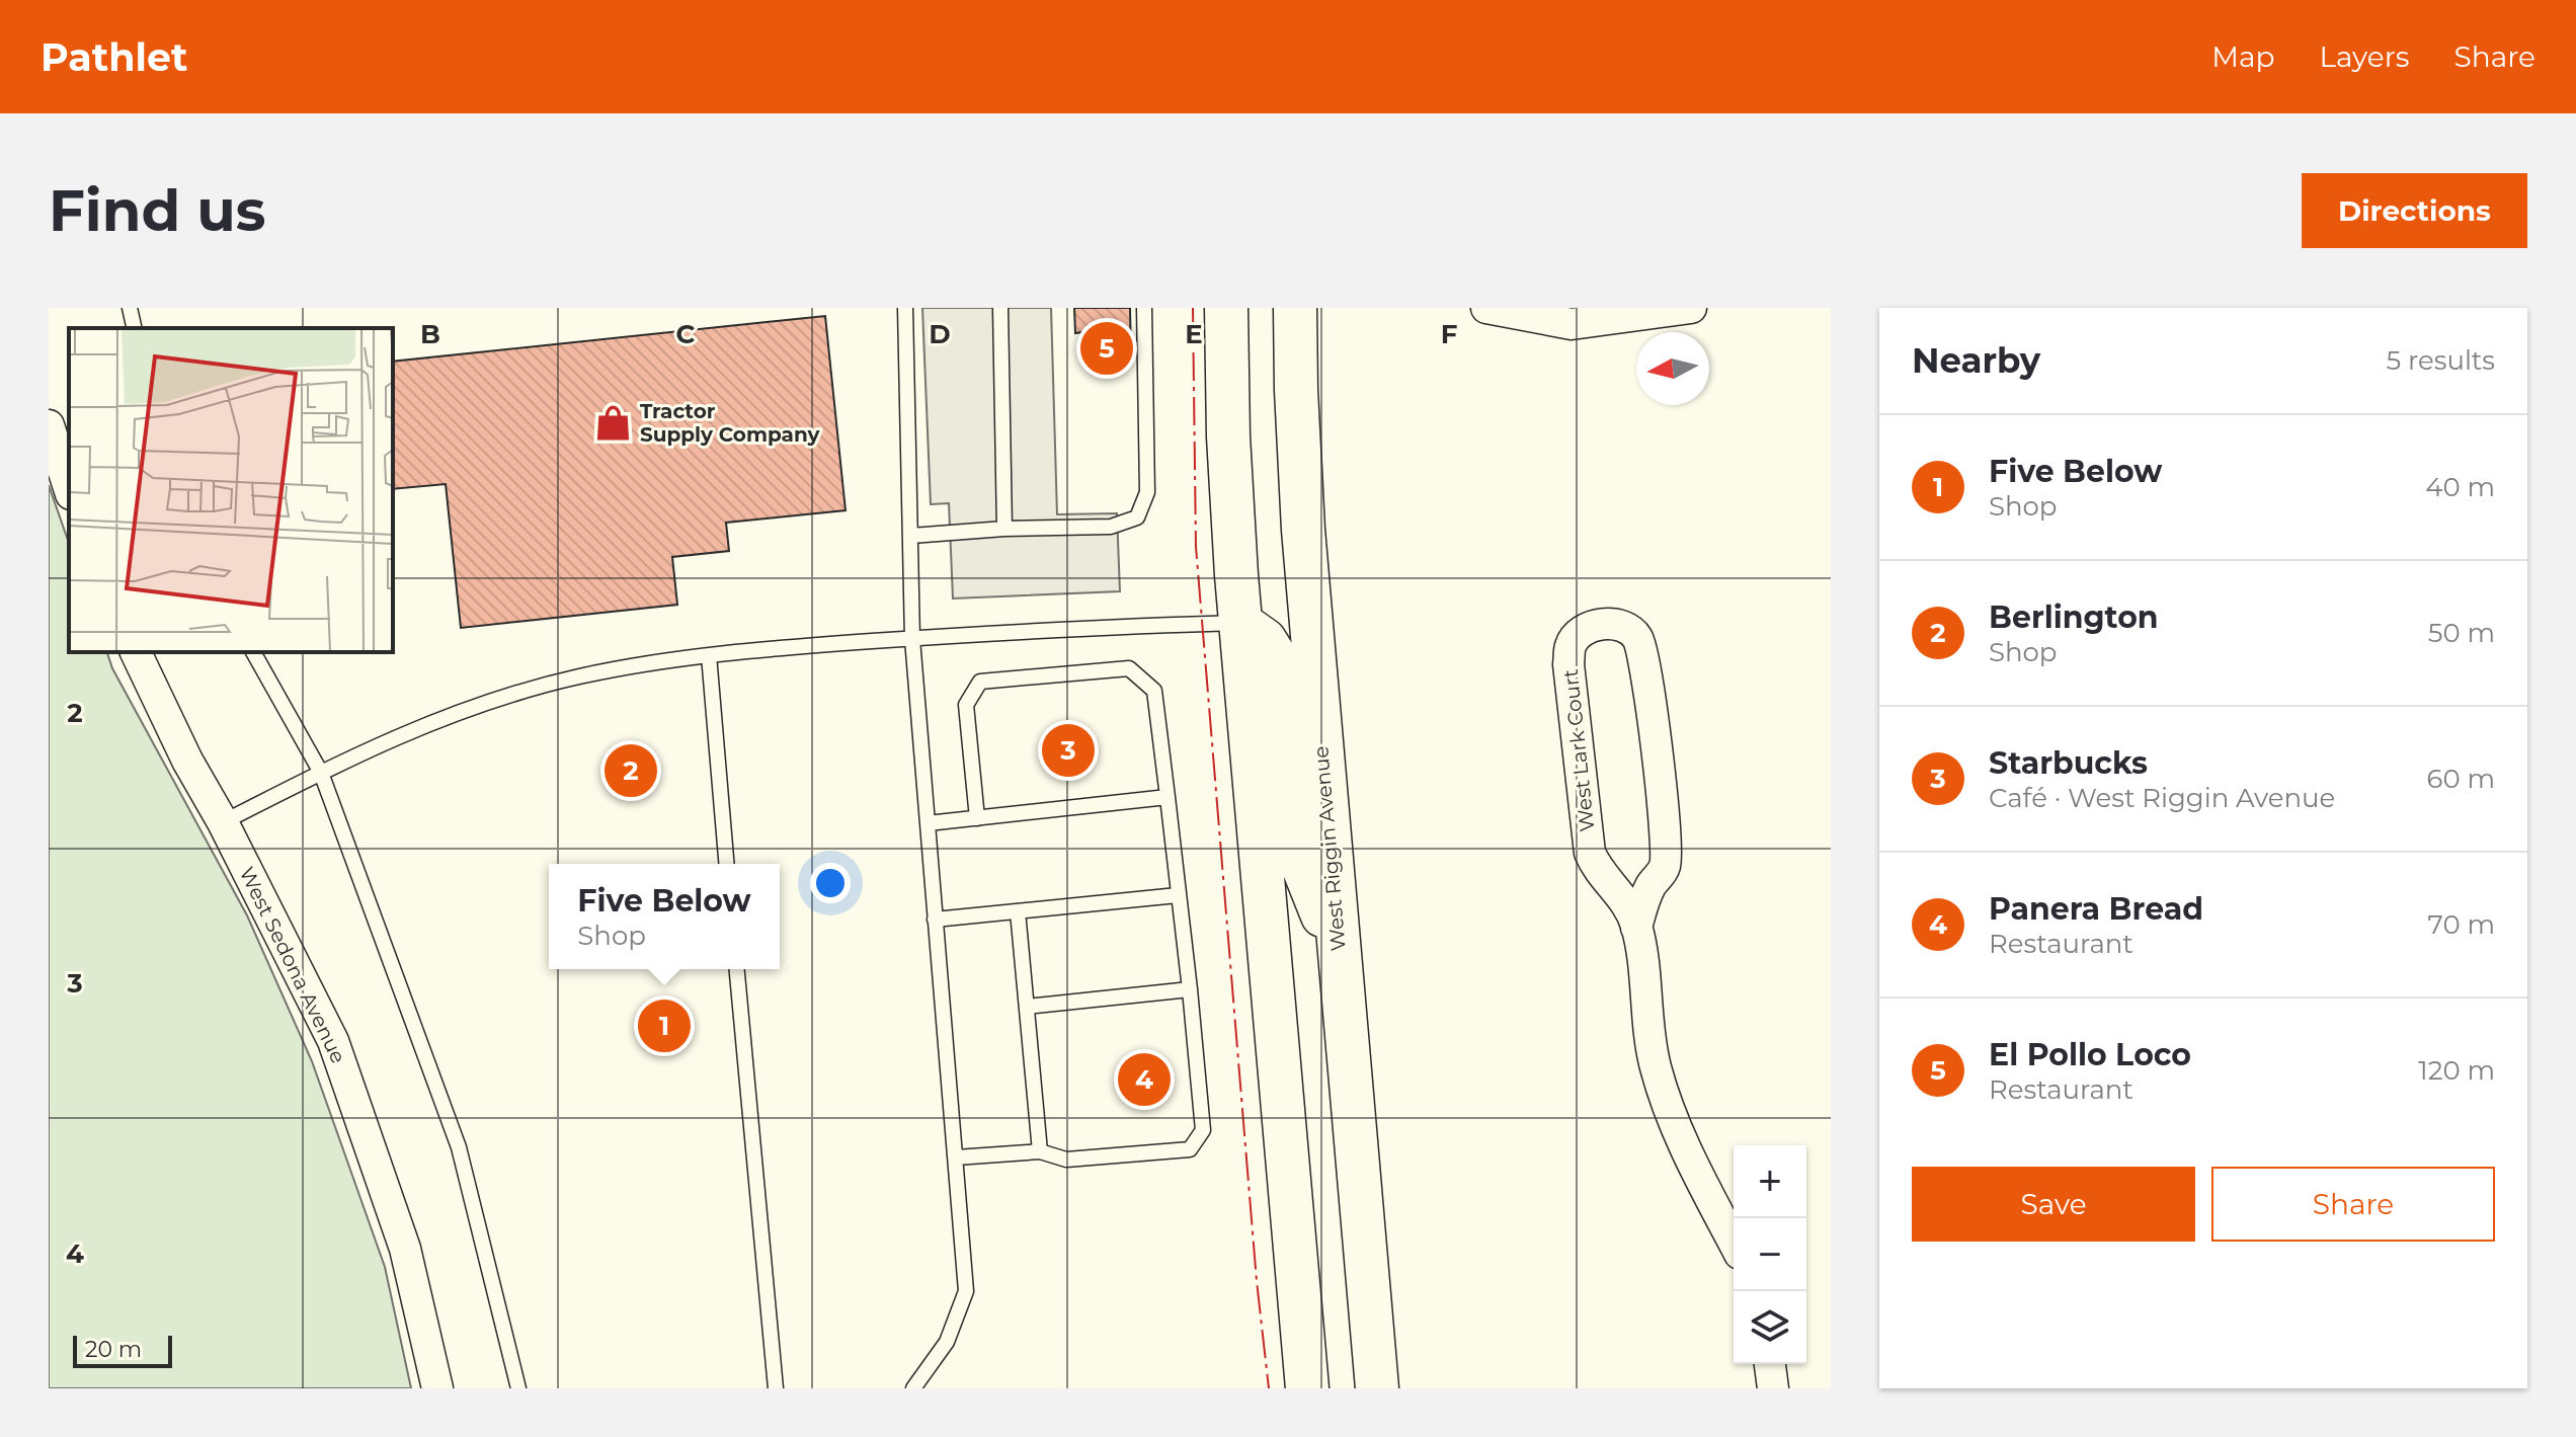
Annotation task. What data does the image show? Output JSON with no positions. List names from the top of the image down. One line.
{"streets":{"main road":["West Riggin Avenue"],"street":["West Lark Court","West Sedona Avenue"]},"places":{"shop":["Tractor Supply Company"]},"scale_bar":"20 m","north":"left","page":{"header":"Pathlet","nav":["Map","Layers","Share"],"buttons":["Directions",["Save","Share"]],"title":"Find us","heading":["Nearby","5 results"],"pins":["5","3","2","1","4"],"list":[{"mark":"1","name":"Five Below","note":"Shop","value":"40 m"},{"mark":"2","name":"Berlington","note":"Shop","value":"50 m"},{"mark":"3","name":"Starbucks","note":"Café · West Riggin Avenue","value":"60 m"},{"mark":"4","name":"Panera Bread","note":"Restaurant","value":"70 m"},{"mark":"5","name":"El Pollo Loco","note":"Restaurant","value":"120 m"}],"popup":["Five Below","Shop"],"map_buttons":["+","−"],"scale":"20 m"},"grid":{"columns":["B","C","D","E","F"],"rows":["2","3","4"]}}
